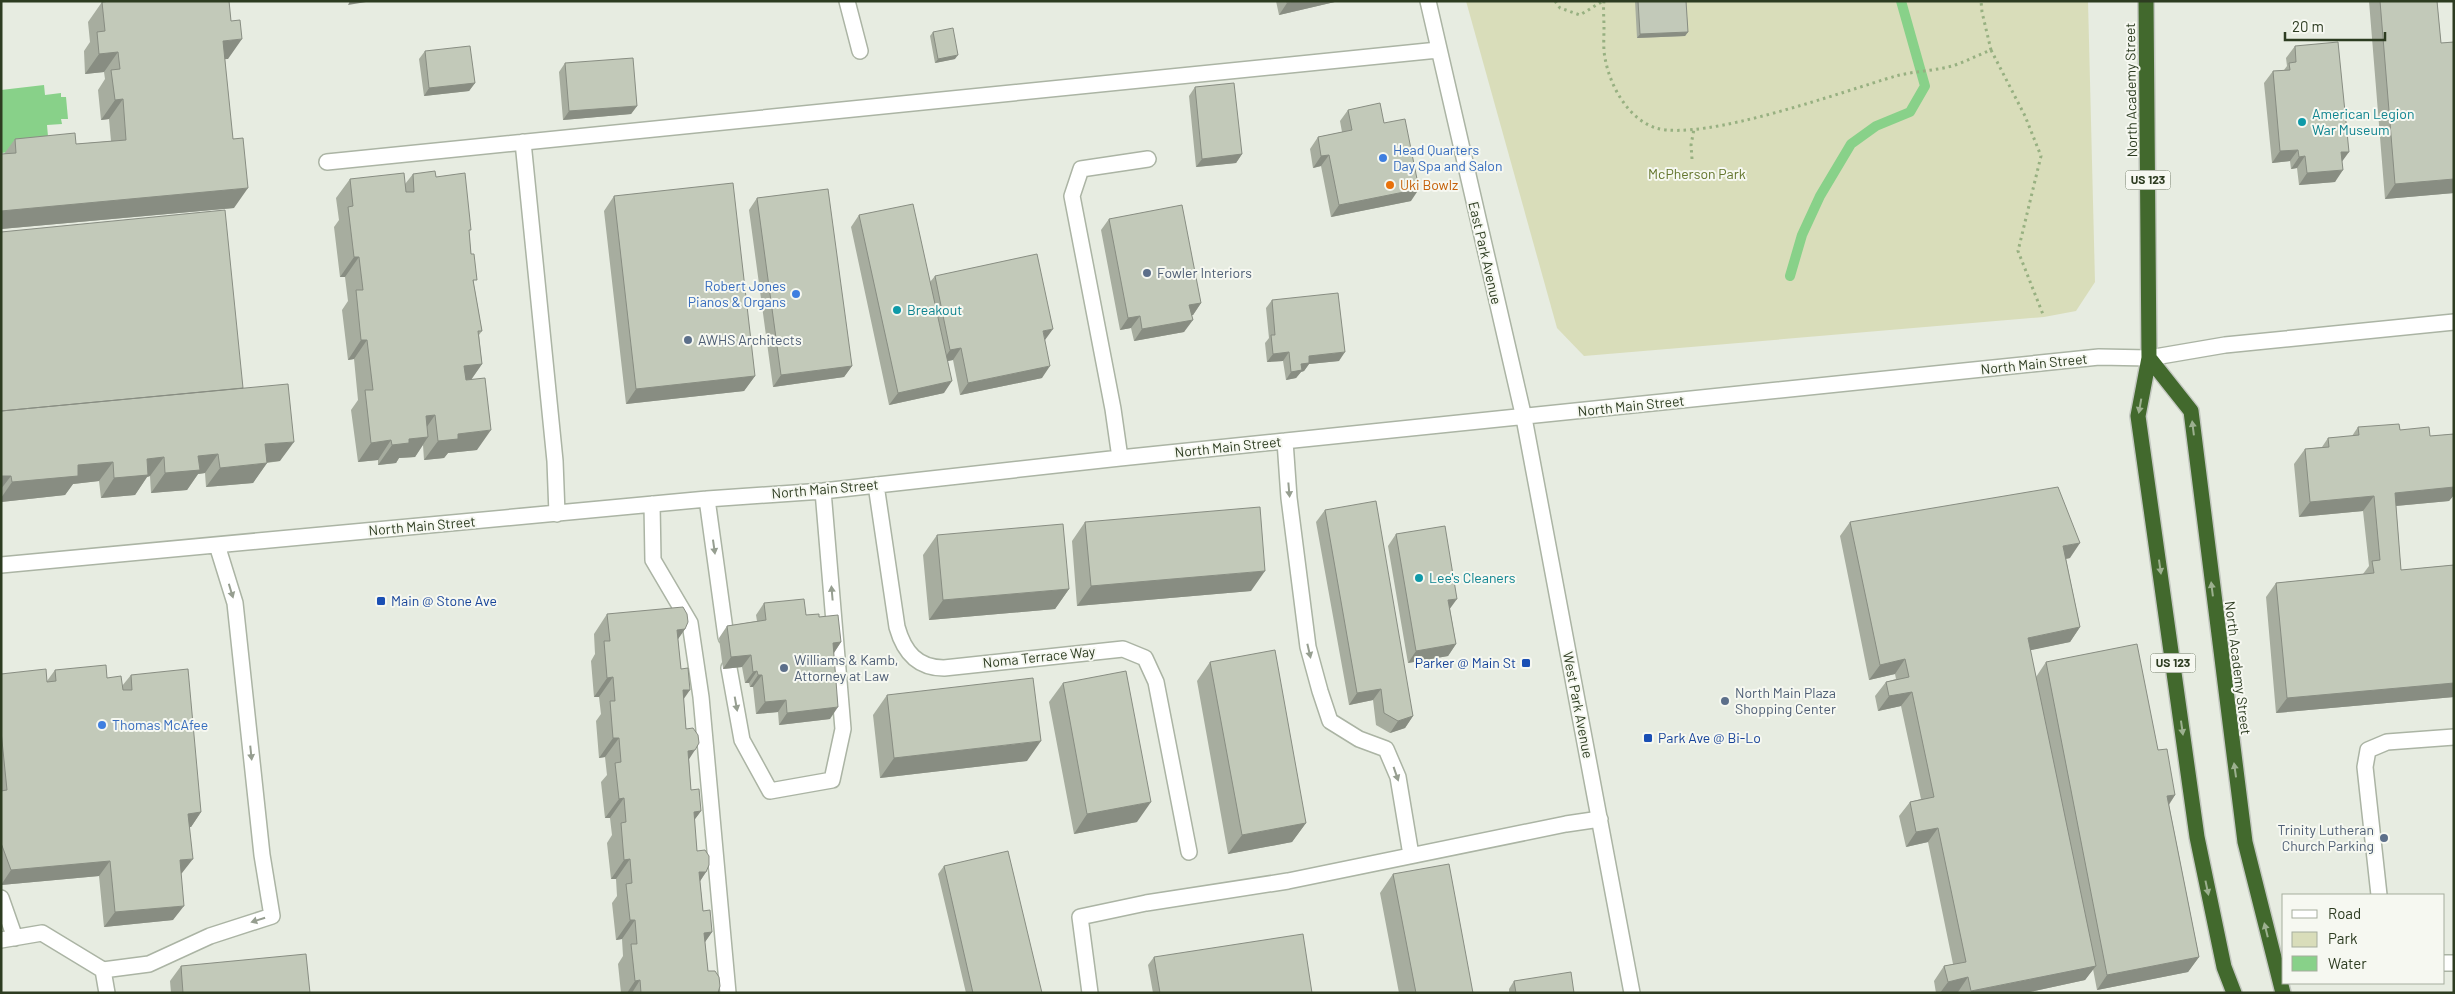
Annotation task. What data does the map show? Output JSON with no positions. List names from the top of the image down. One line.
{"streets":{"highway":["North Academy Street","US 123"],"street":["East Park Avenue","North Main Street","Noma Terrace Way","West Park Avenue"]},"crossings":[["North Academy Street","North Main Street"],["East Park Avenue","North Main Street"],["East Park Avenue","West Park Avenue"],["North Main Street","Noma Terrace Way"],["North Main Street","West Park Avenue"]],"parks":["McPherson Park"],"places":{"other":["American Legion War Museum","Head Quarters Day Spa and Salon","Uki Bowlz","Fowler Interiors","Robert Jones Pianos & Organs","Breakout","AWHS Architects","Lee's Cleaners","Williams & Kamb, Attorney at Law","North Main Plaza Shopping Center","Thomas McAfee","Trinity Lutheran Church Parking"],"transit":["Main @ Stone Ave","Parker @ Main St","Park Ave @ Bi-Lo"]},"legend":["Road","Park","Water"],"scale_bar":"20 m"}
